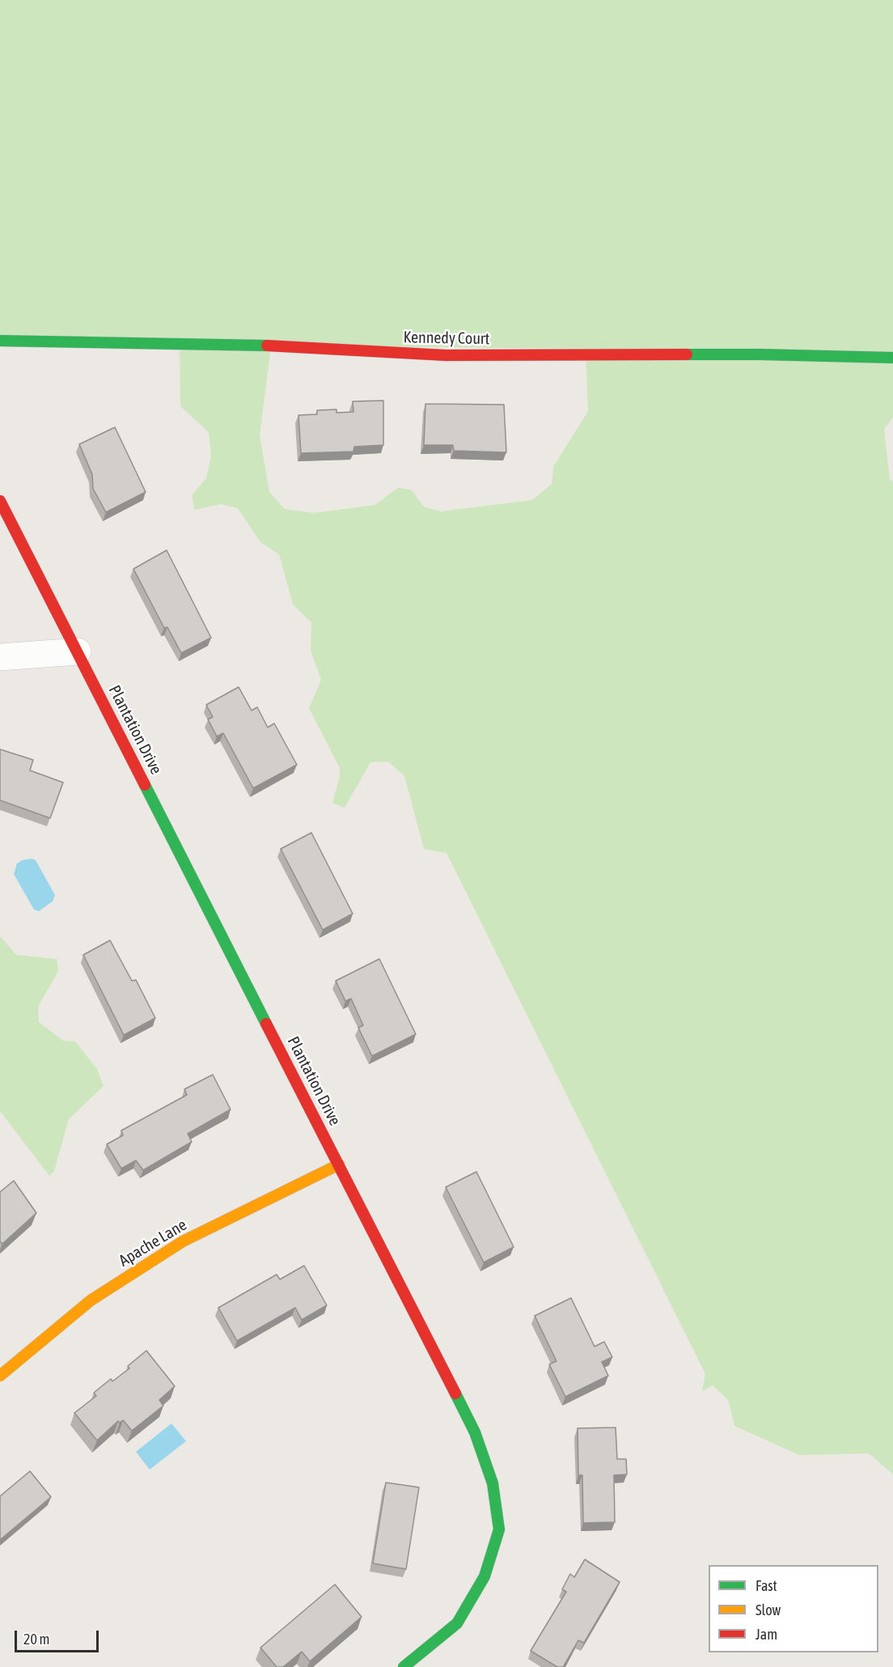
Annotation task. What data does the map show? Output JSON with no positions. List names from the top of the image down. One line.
{"streets":{"street":["Kennedy Court","Plantation Drive","Apache Lane"]},"crossings":[["Plantation Drive","Apache Lane"]],"legend":["Fast","Slow","Jam"],"scale_bar":"20 m"}
